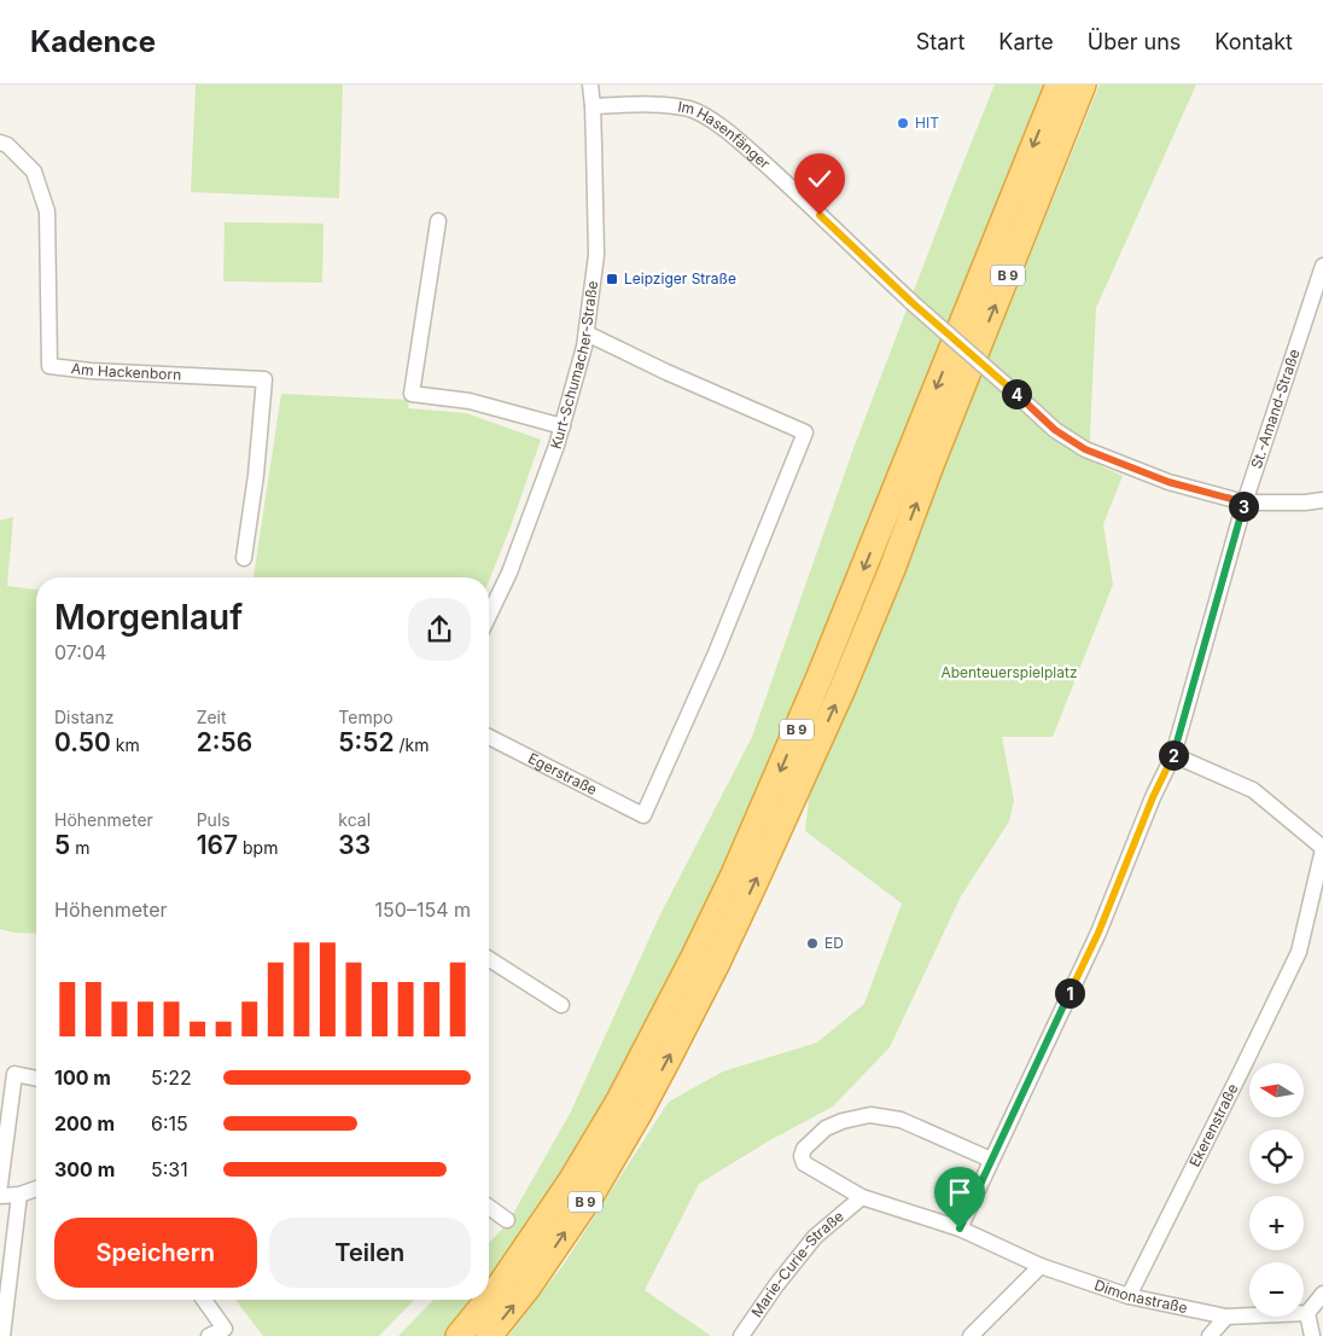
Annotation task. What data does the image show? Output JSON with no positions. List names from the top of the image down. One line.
{"streets":{"highway":["B 9"],"street":["Im Hasenfänger","Kurt-Schumacher-Straße","Am Hackenborn","St.-Amand-Straße","Egerstraße","Ekerenstraße","Marie-Curie-Straße","Dimonastraße"]},"crossings":[["Im Hasenfänger","Kurt-Schumacher-Straße"],["Im Hasenfänger","St.-Amand-Straße"],["Kurt-Schumacher-Straße","Egerstraße"],["St.-Amand-Straße","Marie-Curie-Straße"],["St.-Amand-Straße","Dimonastraße"],["Ekerenstraße","Dimonastraße"],["Marie-Curie-Straße","Dimonastraße"]],"parks":["Abenteuerspielplatz"],"places":{"other":["HIT","ED"],"transit":["Leipziger Straße"]},"north":"left","page":{"header":"Kadence","nav":["Start","Karte","Über uns","Kontakt"],"pins":["4","3","2","1"],"heading":["Morgenlauf","07:04"],"stats":[["Distanz","0.50 km"],["Zeit","2:56"],["Tempo","5:52 /km"],["Höhenmeter","5 m"],["Puls","167 bpm"],["kcal","33"]],"chart":["Höhenmeter","150–154 m"],"list":[{"name":"100 m","note":"5:22"},{"name":"200 m","note":"6:15"},{"name":"300 m","note":"5:31"}],"map_buttons":["+","−"],"buttons":["Speichern","Teilen"]}}
